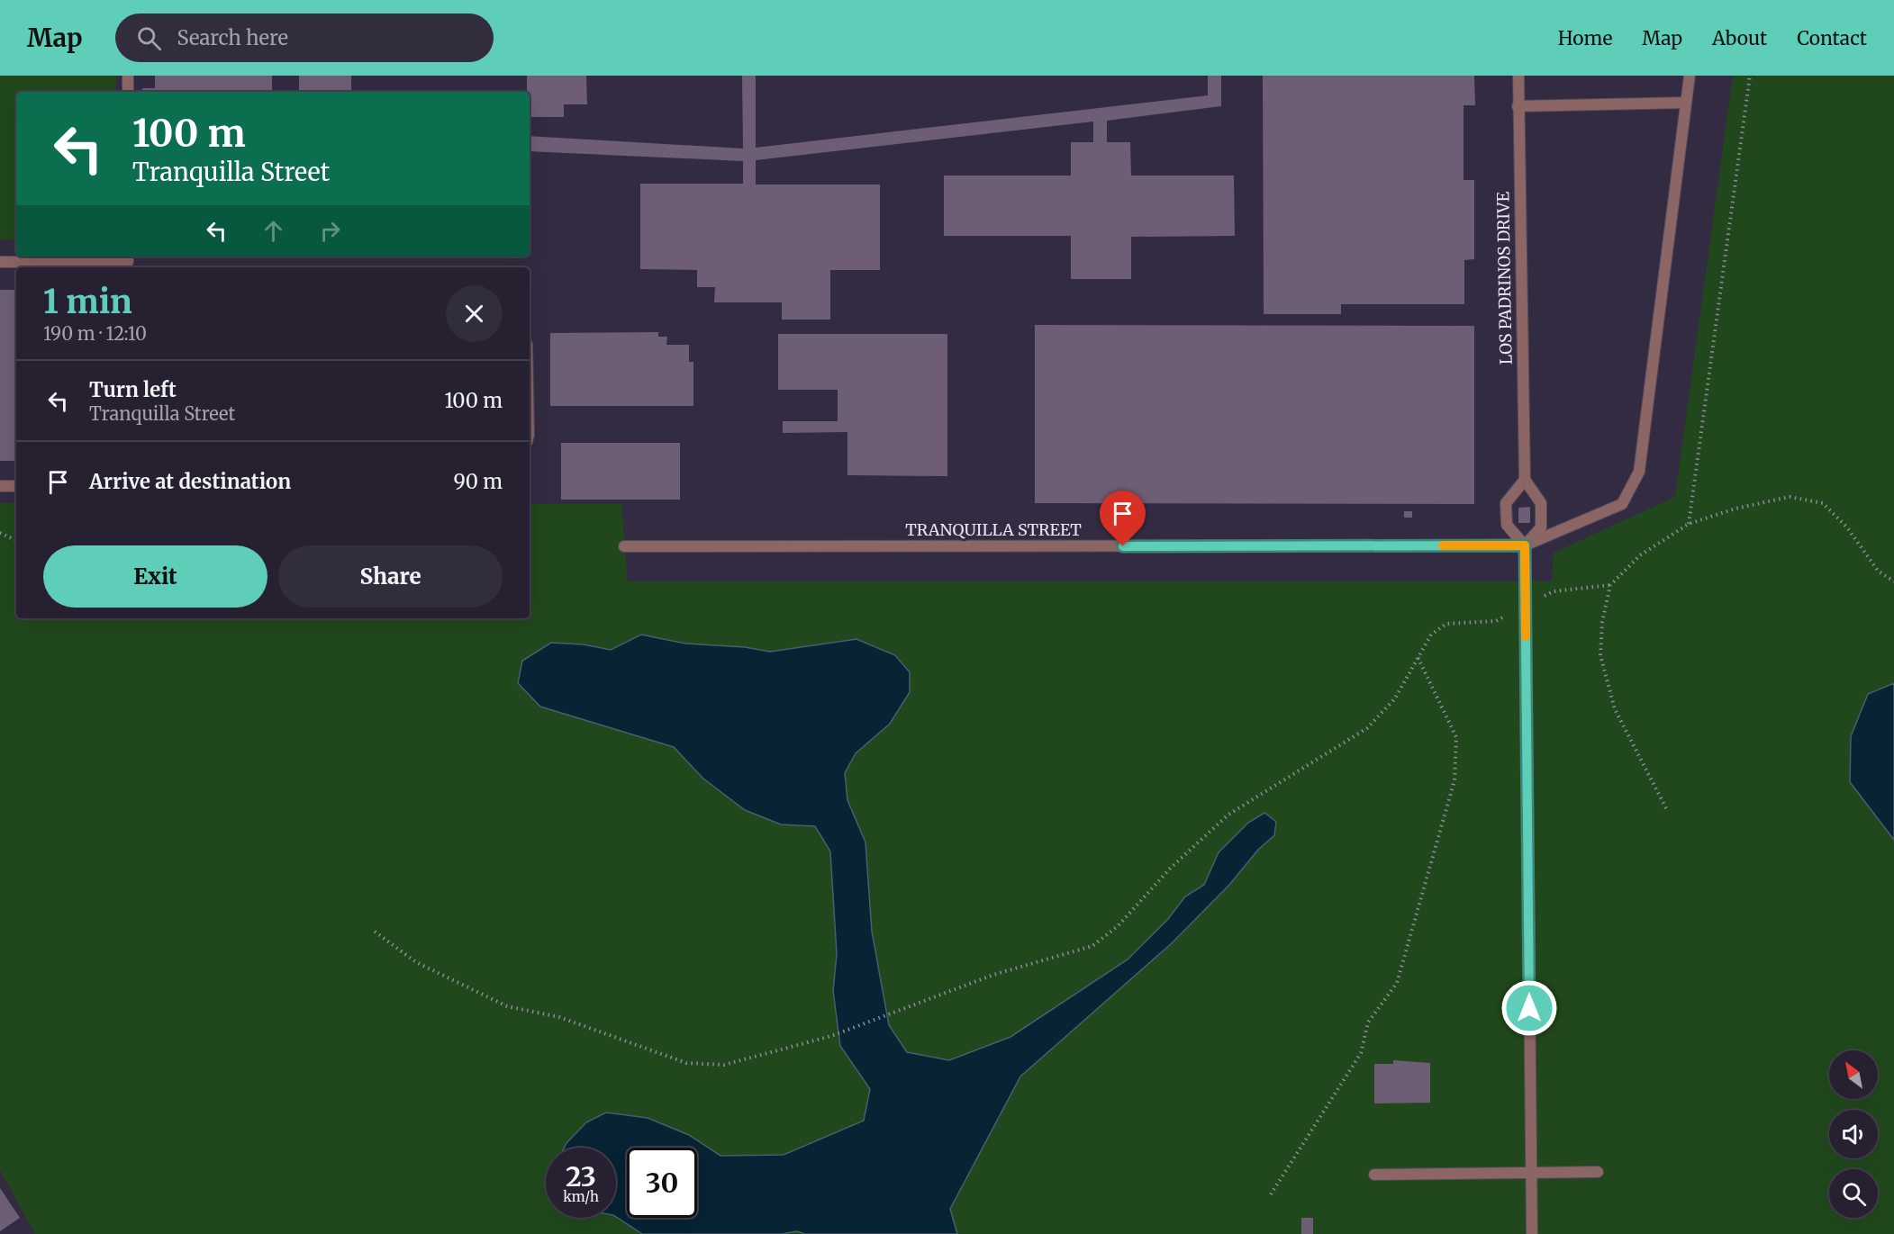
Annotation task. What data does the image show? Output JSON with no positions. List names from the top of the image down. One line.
{"streets":{"street":["LOS PADRINOS DRIVE","TRANQUILLA STREET"]},"north":"top left","page":{"header":"Map","search":"Search here","nav":["Home","Map","About","Contact"],"turn":["100 m","Tranquilla Street"],"heading":["1 min","190 m · 12:10"],"list":[{"name":"Turn left","note":"Tranquilla Street","value":"100 m"},{"name":"Arrive at destination","value":"90 m"}],"buttons":["Exit","Share"],"speed":"23 km/h","limit":"30"}}
